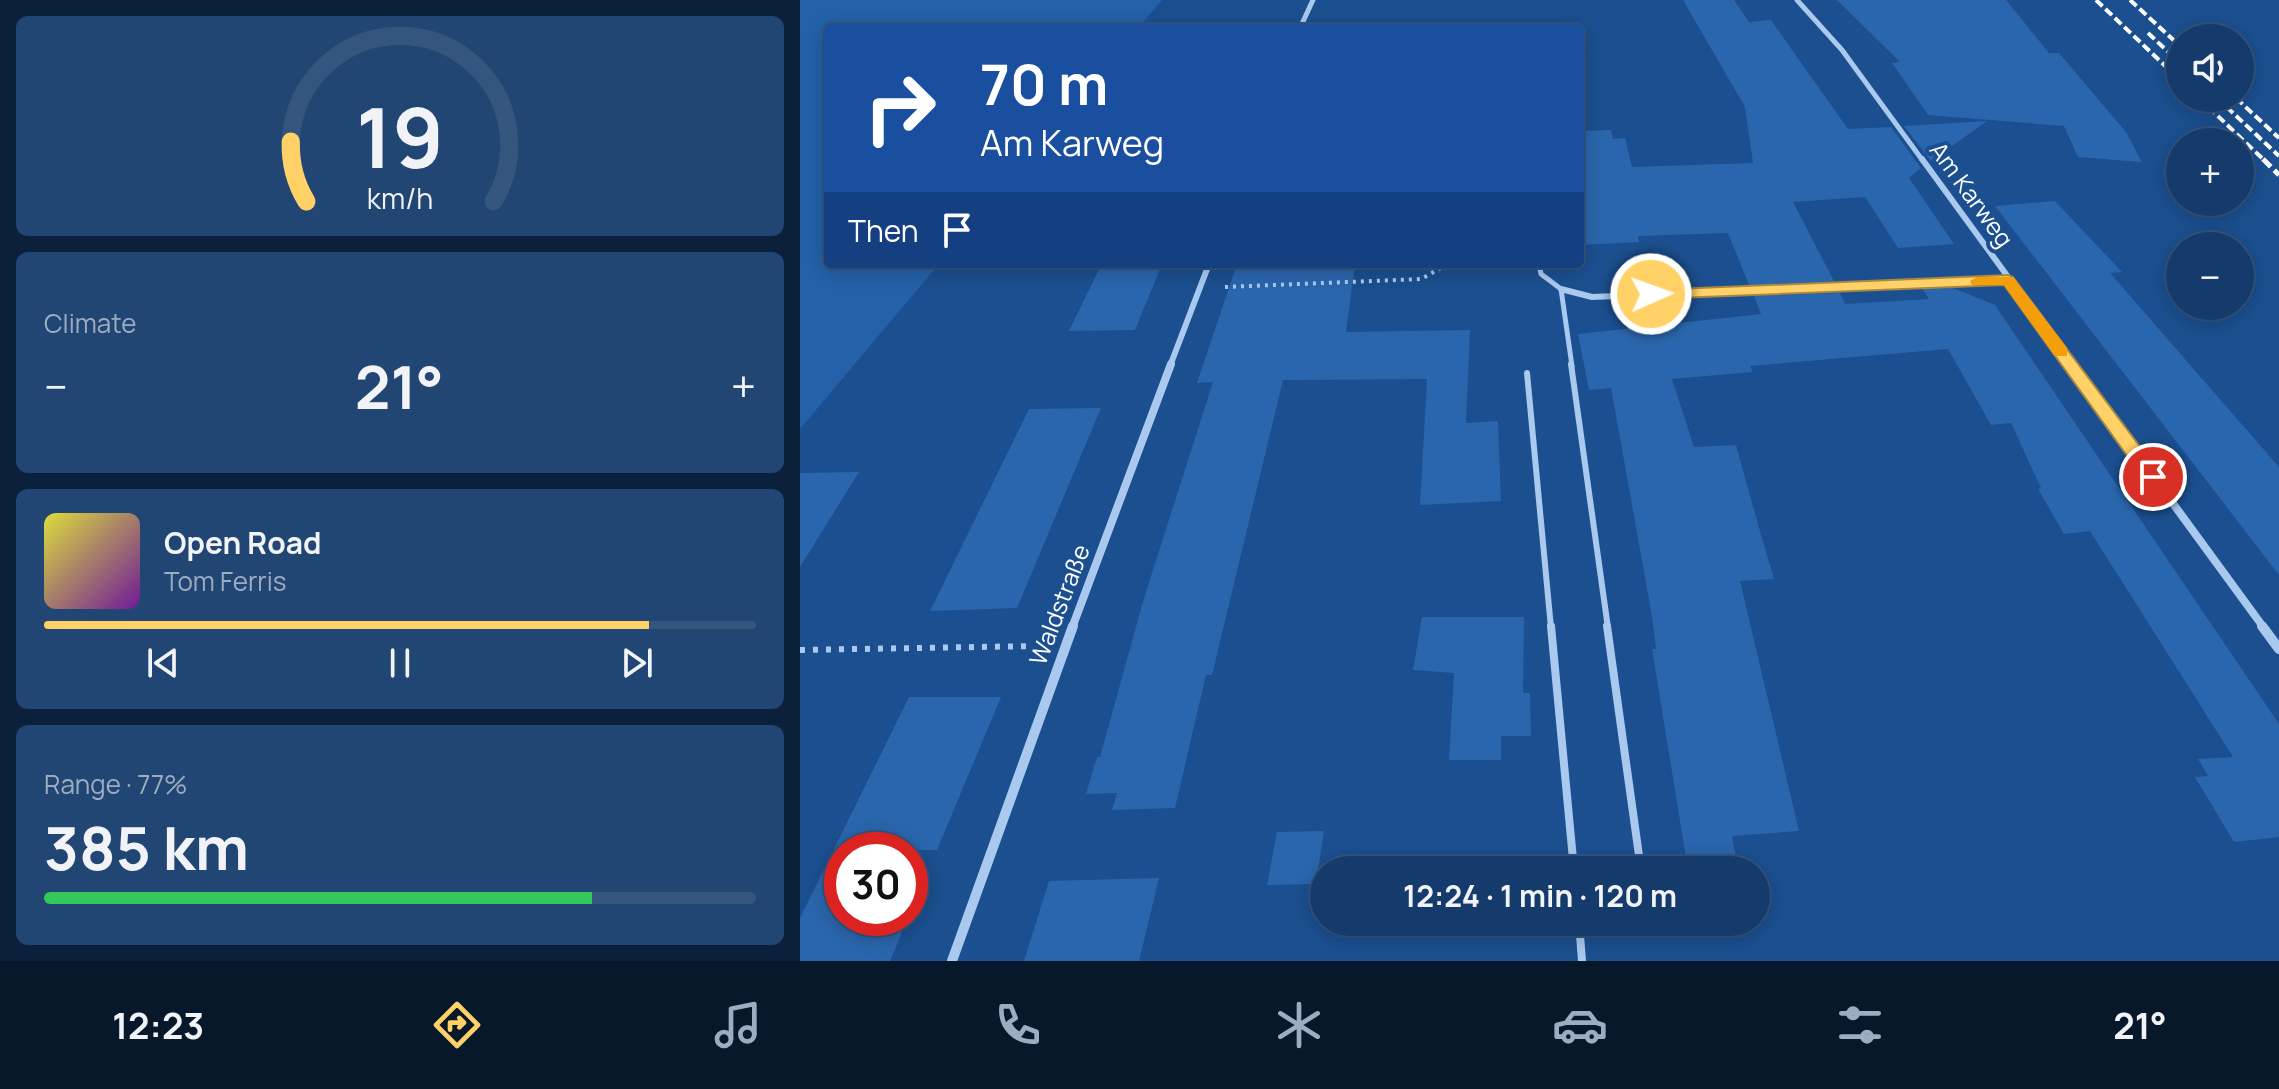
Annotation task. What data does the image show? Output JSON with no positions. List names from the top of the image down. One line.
{"streets":{"street":["Am Karweg","Waldstraße"]},"page":{"map_buttons":["+","−"],"turn":["70 m","Am Karweg"],"then":"Then","tile":["Climate",["Range · 77%","385 km"]],"heat":["−","21°","+"],"song":["Open Road","Tom Ferris"],"limit":"30","trip":"12:24 · 1 min · 120 m","tabs":["12:23","21°"],"gauge":["19","km/h"]}}
